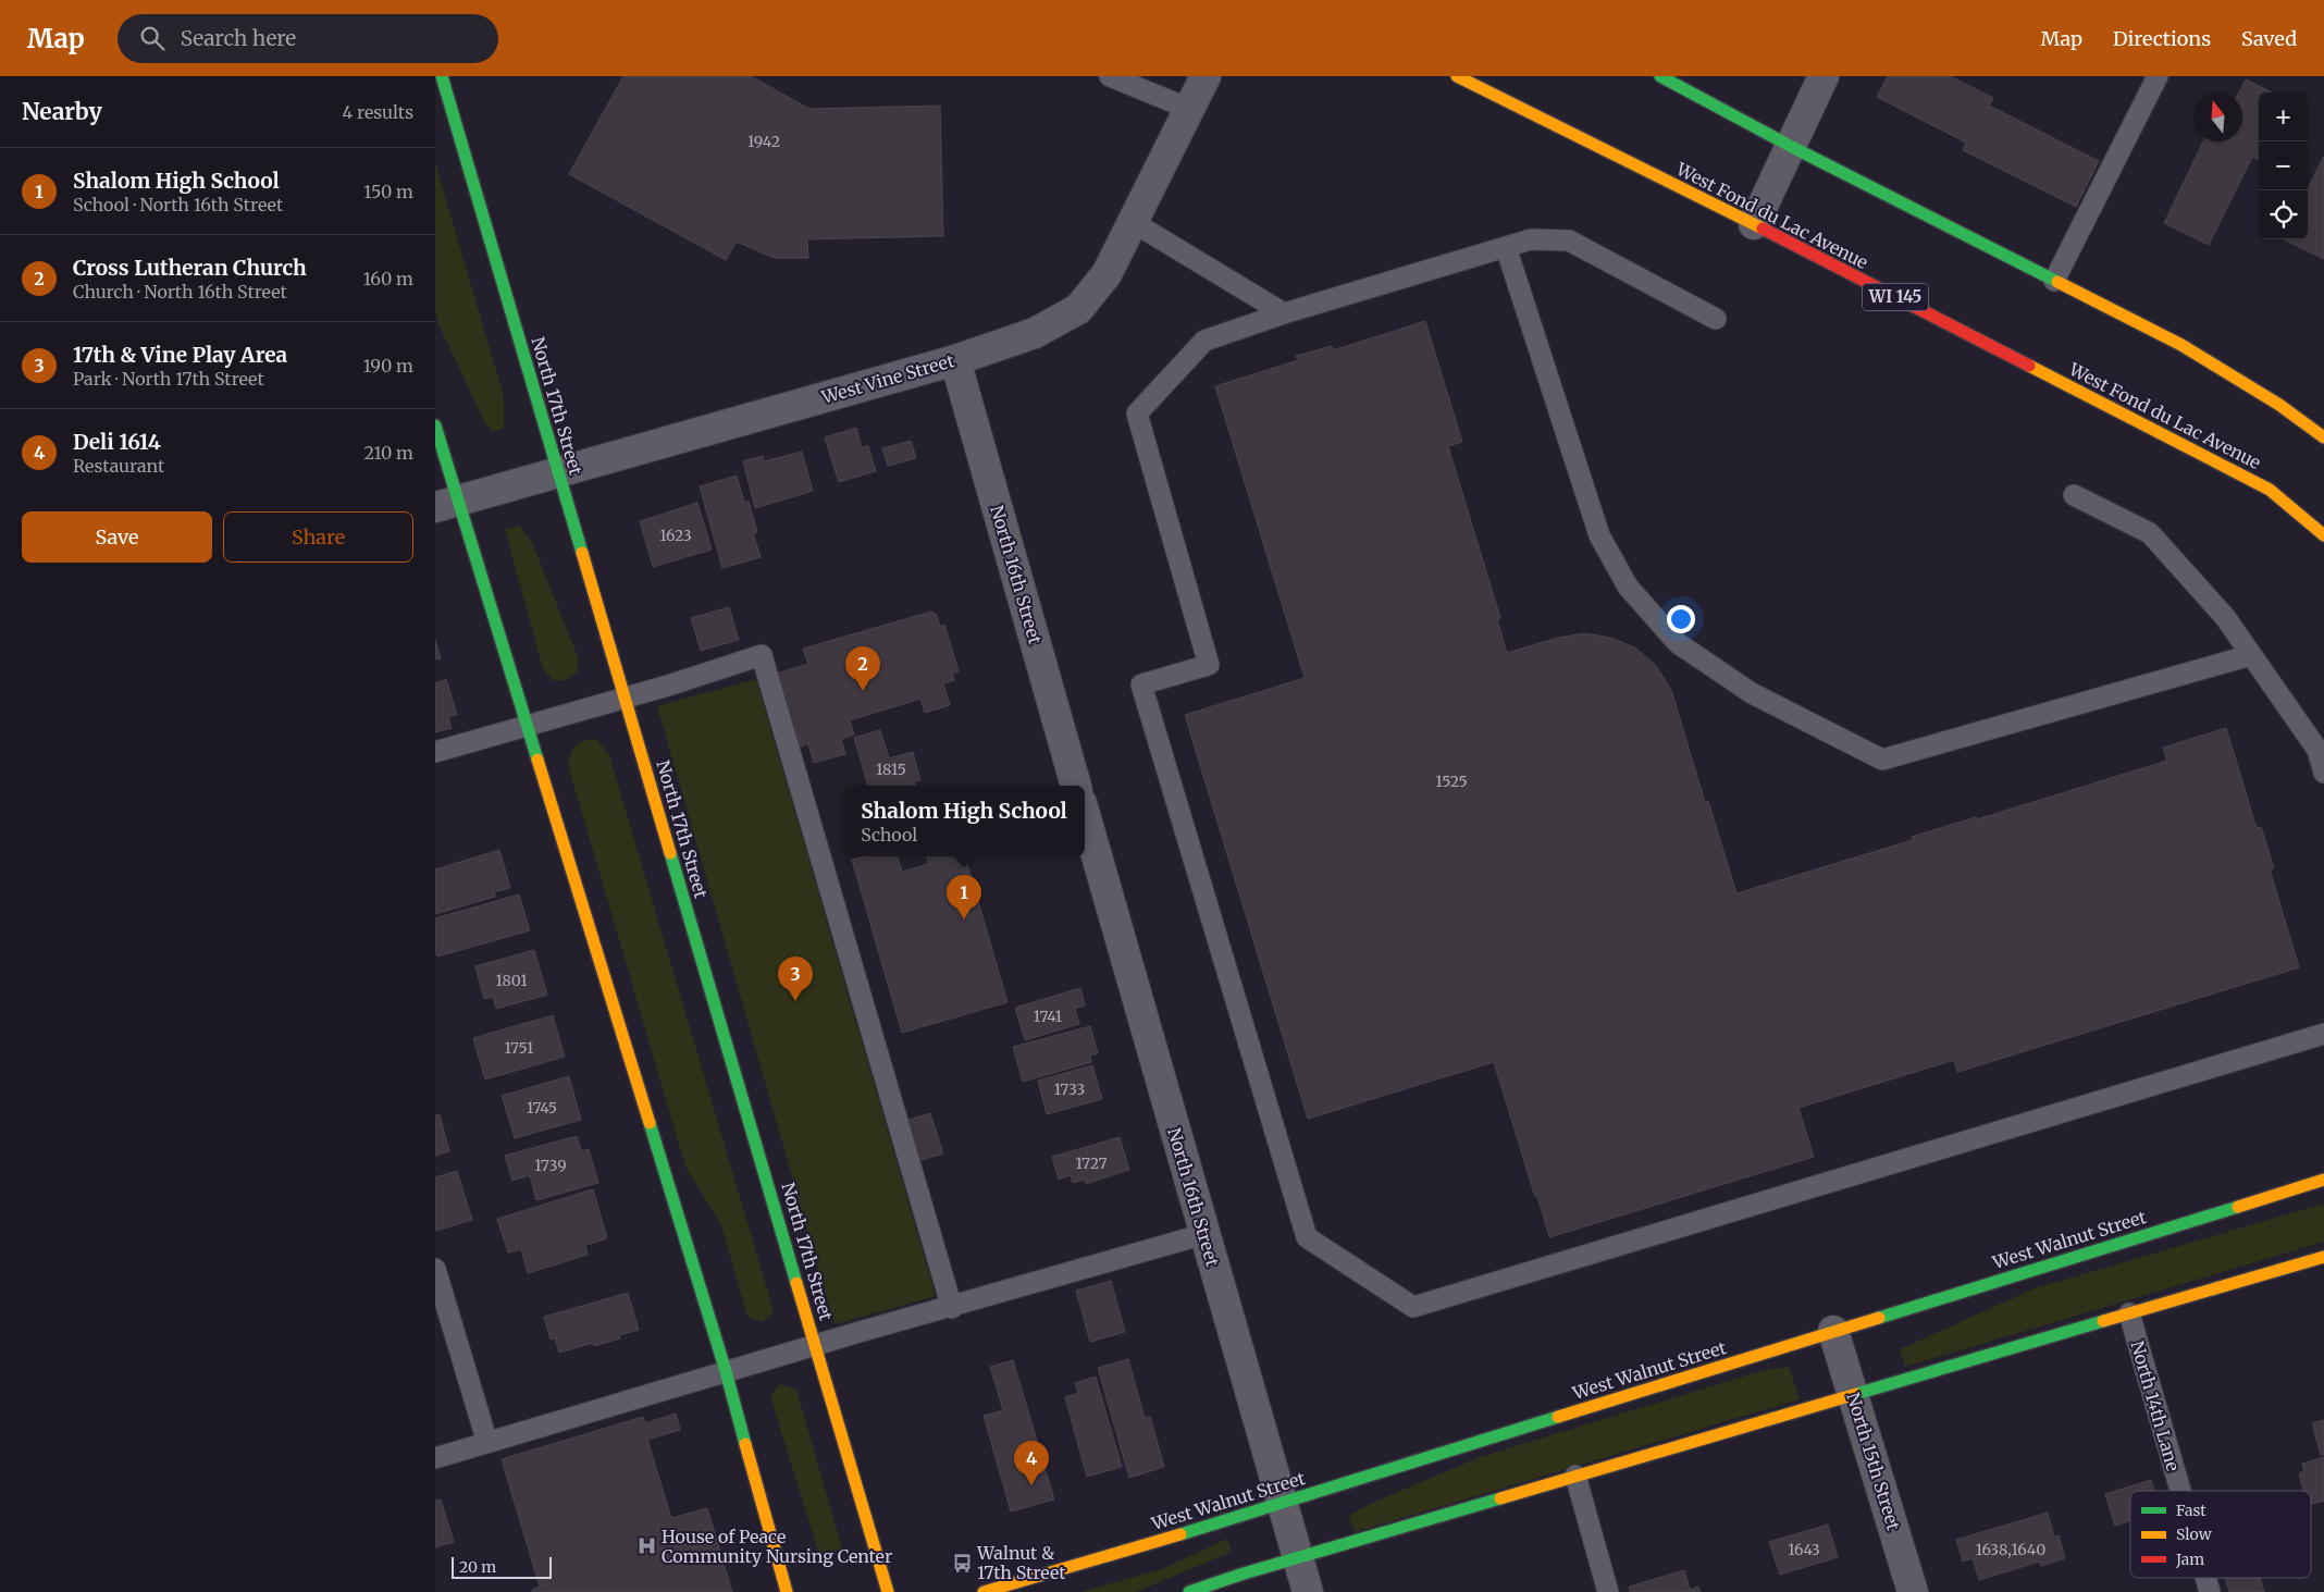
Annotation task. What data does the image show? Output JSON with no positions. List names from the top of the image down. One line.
{"streets":{"main road":["West Fond du Lac Avenue","WI 145","North 17th Street","West Walnut Street"],"street":["West Vine Street","North 16th Street","North 15th Street"],"lane":["North 14th Lane"]},"crossings":[["West Vine Street","North 17th Street"],["West Vine Street","North 16th Street"],["North 16th Street","West Walnut Street"],["West Walnut Street","North 15th Street"]],"places":{"hospital":["House of Peace Community Nursing Center"],"bus stop":["Walnut & 17th Street"]},"house_numbers":["1942","1623","1815","1525","1801","1741","1751","1733","1745","1727","1739","1643","1638,1640"],"legend":["Fast","Slow","Jam"],"scale_bar":"20 m","north":"top","page":{"header":"Map","search":"Search here","nav":["Map","Directions","Saved"],"heading":["Nearby","4 results"],"map_buttons":["+","−"],"list":[{"mark":"1","name":"Shalom High School","note":"School · North 16th Street","value":"150 m"},{"mark":"2","name":"Cross Lutheran Church","note":"Church · North 16th Street","value":"160 m"},{"mark":"3","name":"17th & Vine Play Area","note":"Park · North 17th Street","value":"190 m"},{"mark":"4","name":"Deli 1614","note":"Restaurant","value":"210 m"}],"buttons":["Save","Share"],"pins":["2","1","3","4"],"popup":["Shalom High School","School"],"scale":"20 m"}}
